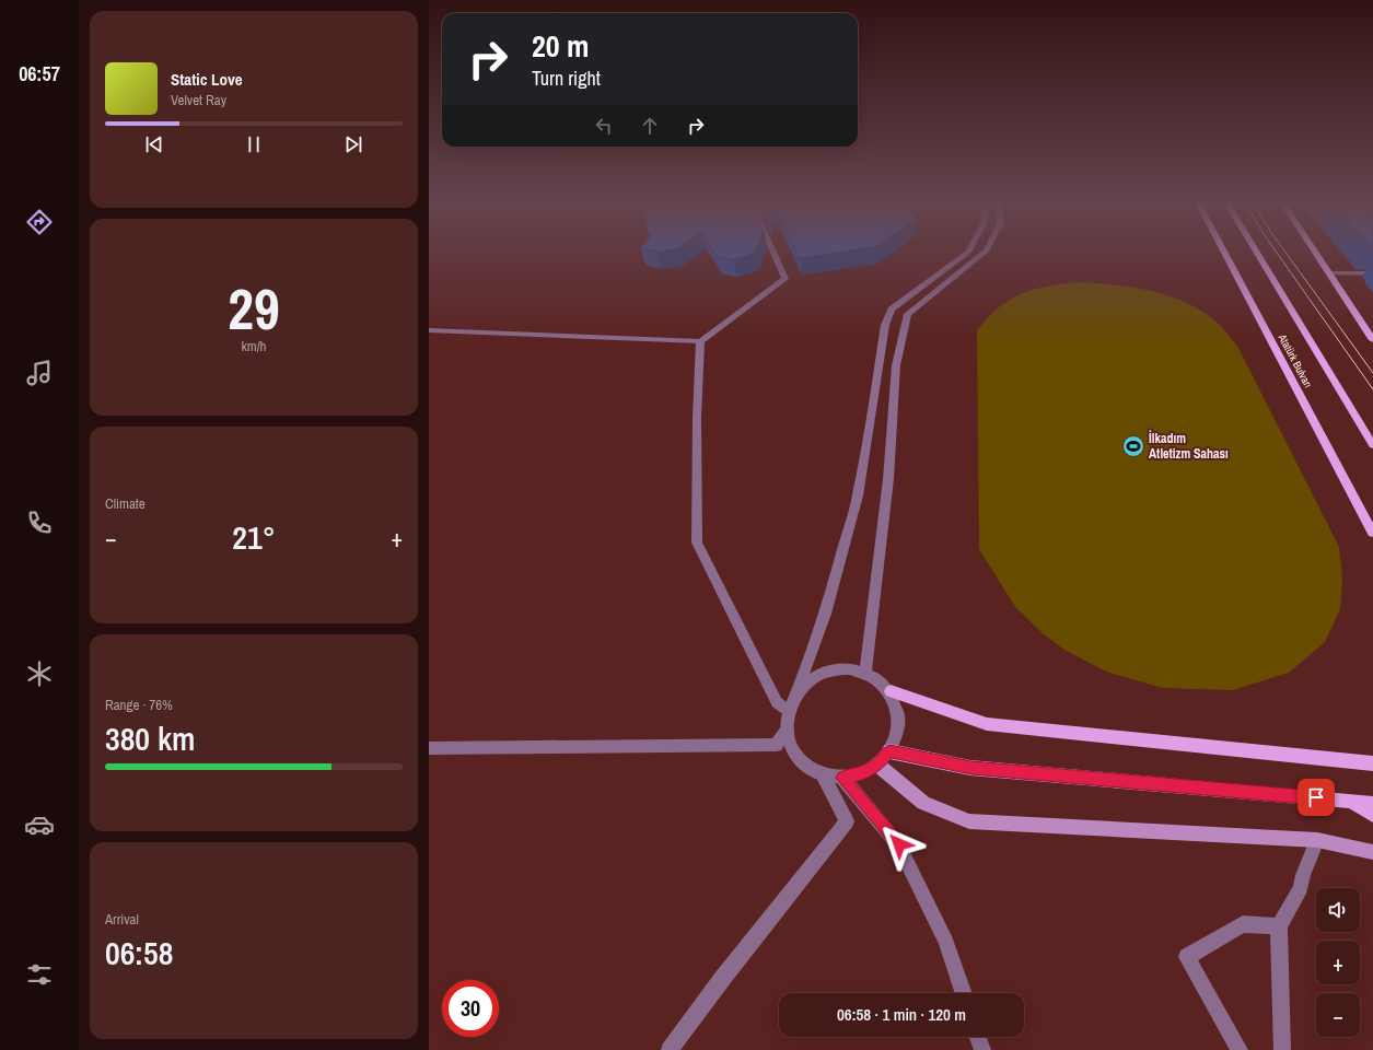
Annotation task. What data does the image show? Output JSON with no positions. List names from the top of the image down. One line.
{"streets":{"main road":["Atatürk Bulvarı"]},"places":{"sports":["İlkadım Atletizm Sahası"]},"page":{"tabs":"06:57","turn":["20 m","Turn right"],"song":["Static Love","Velvet Ray"],"tile":[["29","km/h"],"Climate",["Range · 76%","380 km"],["Arrival","06:58"]],"heat":["−","21°","+"],"map_buttons":["+","−"],"limit":"30","trip":"06:58 · 1 min · 120 m"}}
